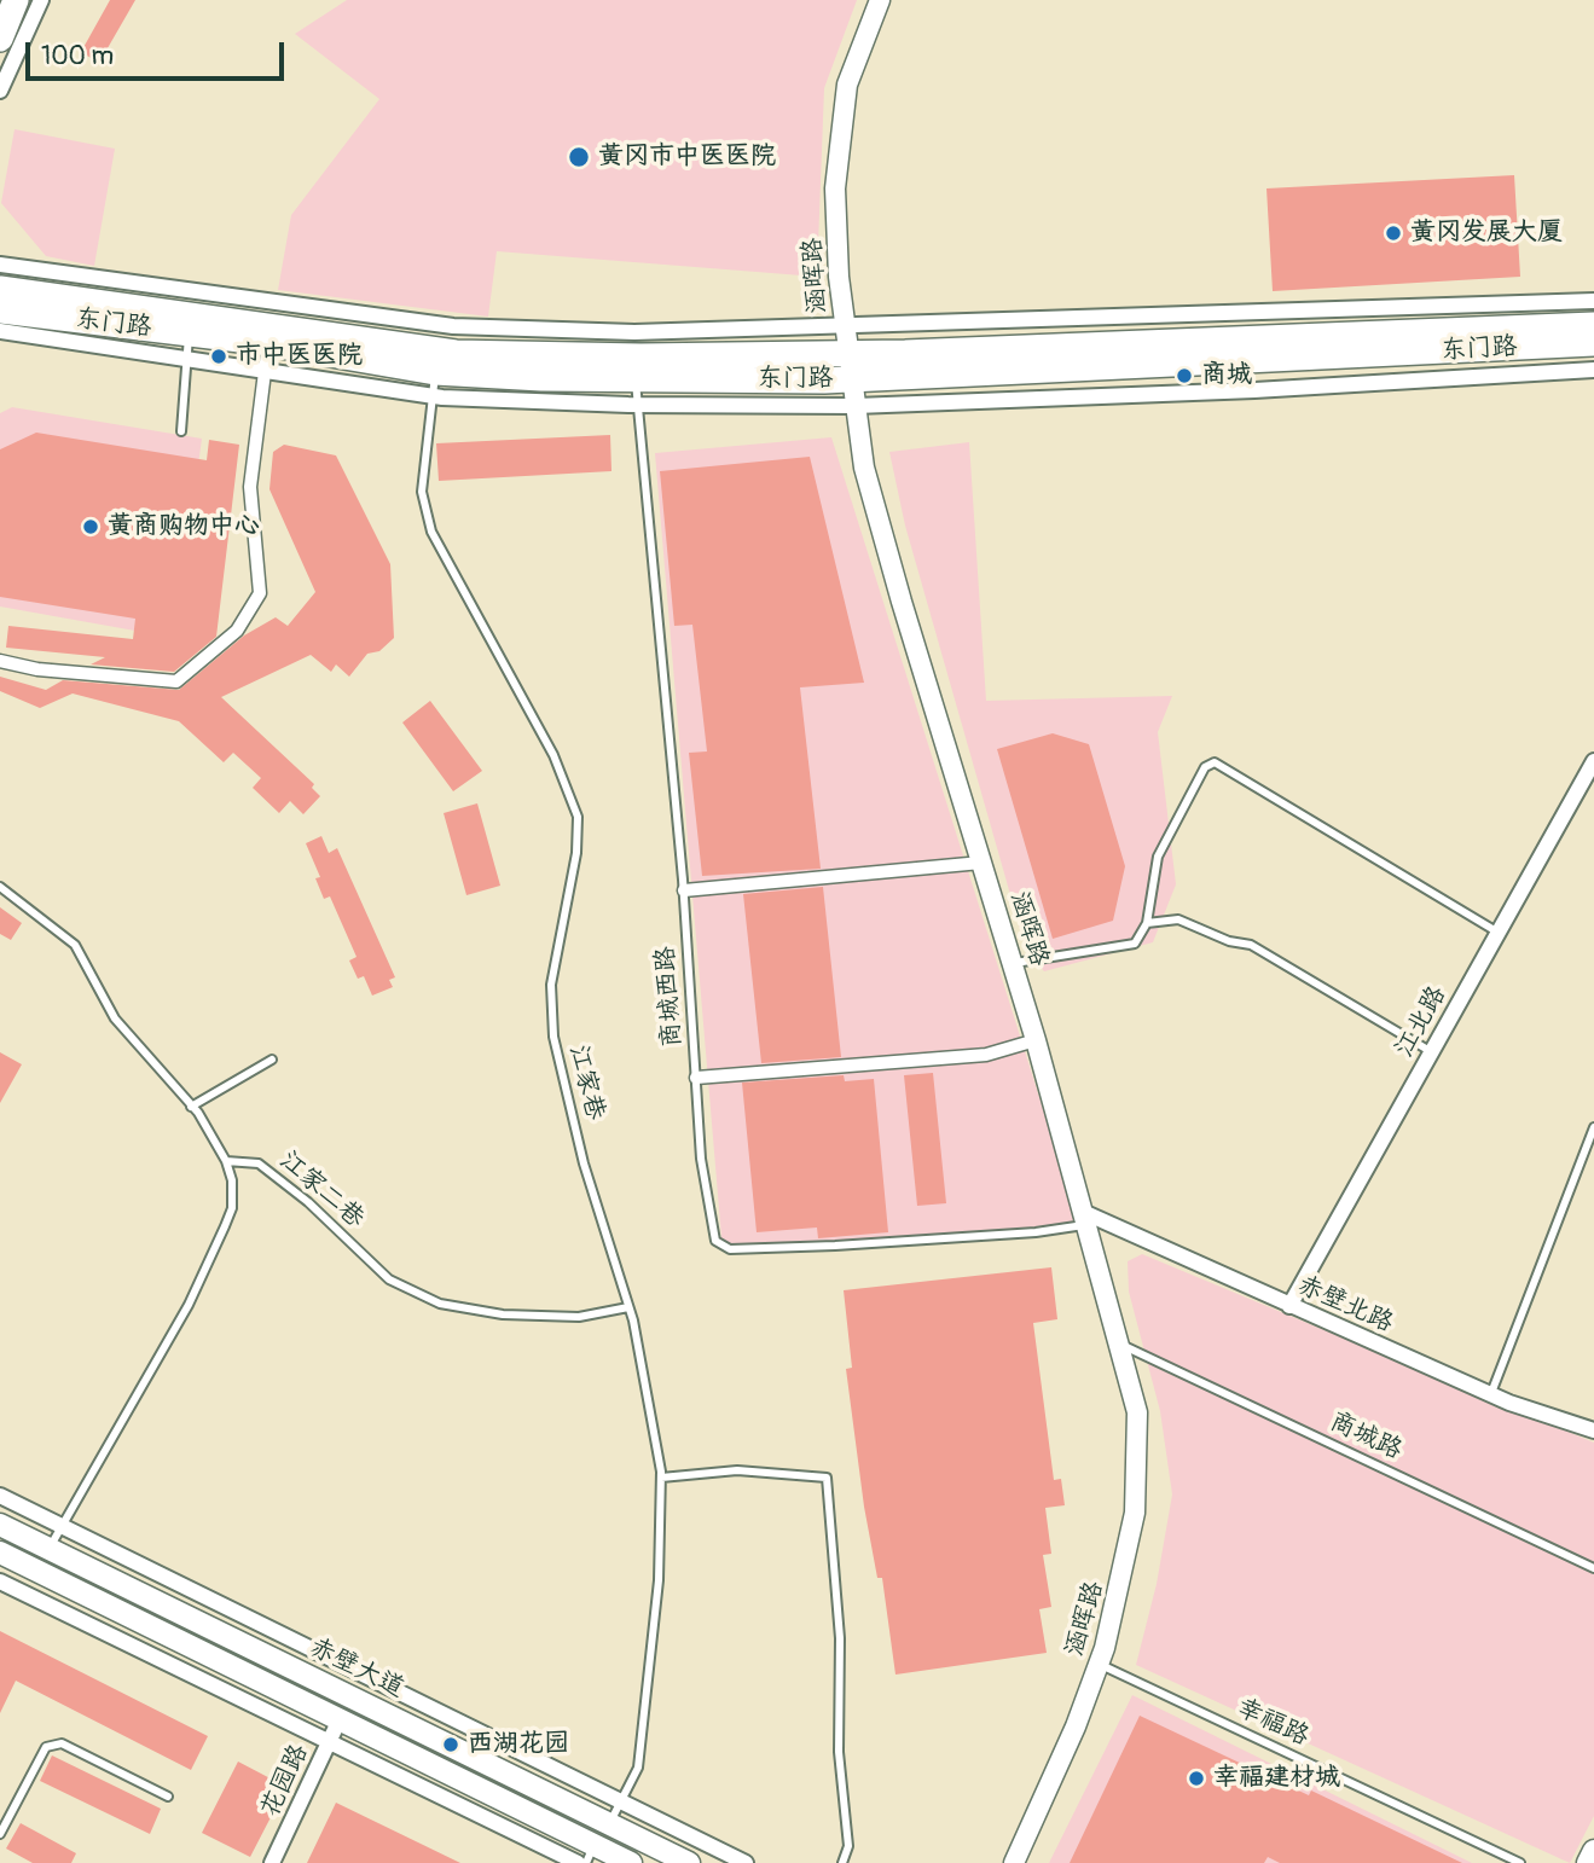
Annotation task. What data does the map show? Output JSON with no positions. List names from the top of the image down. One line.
{"streets":{"main road":["东门路","赤壁大道"],"street":["涵晖路","江北路","赤壁北路","花园路"],"lane":["商城西路","江家巷","江家二巷","商城路","幸福路"]},"crossings":[["涵晖路","东门路"],["涵晖路","商城西路"],["涵晖路","赤壁北路"],["涵晖路","商城路"],["涵晖路","幸福路"],["东门路","商城西路"],["东门路","江家巷"],["商城西路","赤壁北路"],["江北路","赤壁北路"],["江家巷","江家二巷"],["江家巷","赤壁大道"],["赤壁大道","花园路"]],"places":["黄冈市中医医院","黄冈发展大厦","市中医医院","商城","黄商购物中心","西湖花园","幸福建材城"],"scale_bar":"100 m"}
